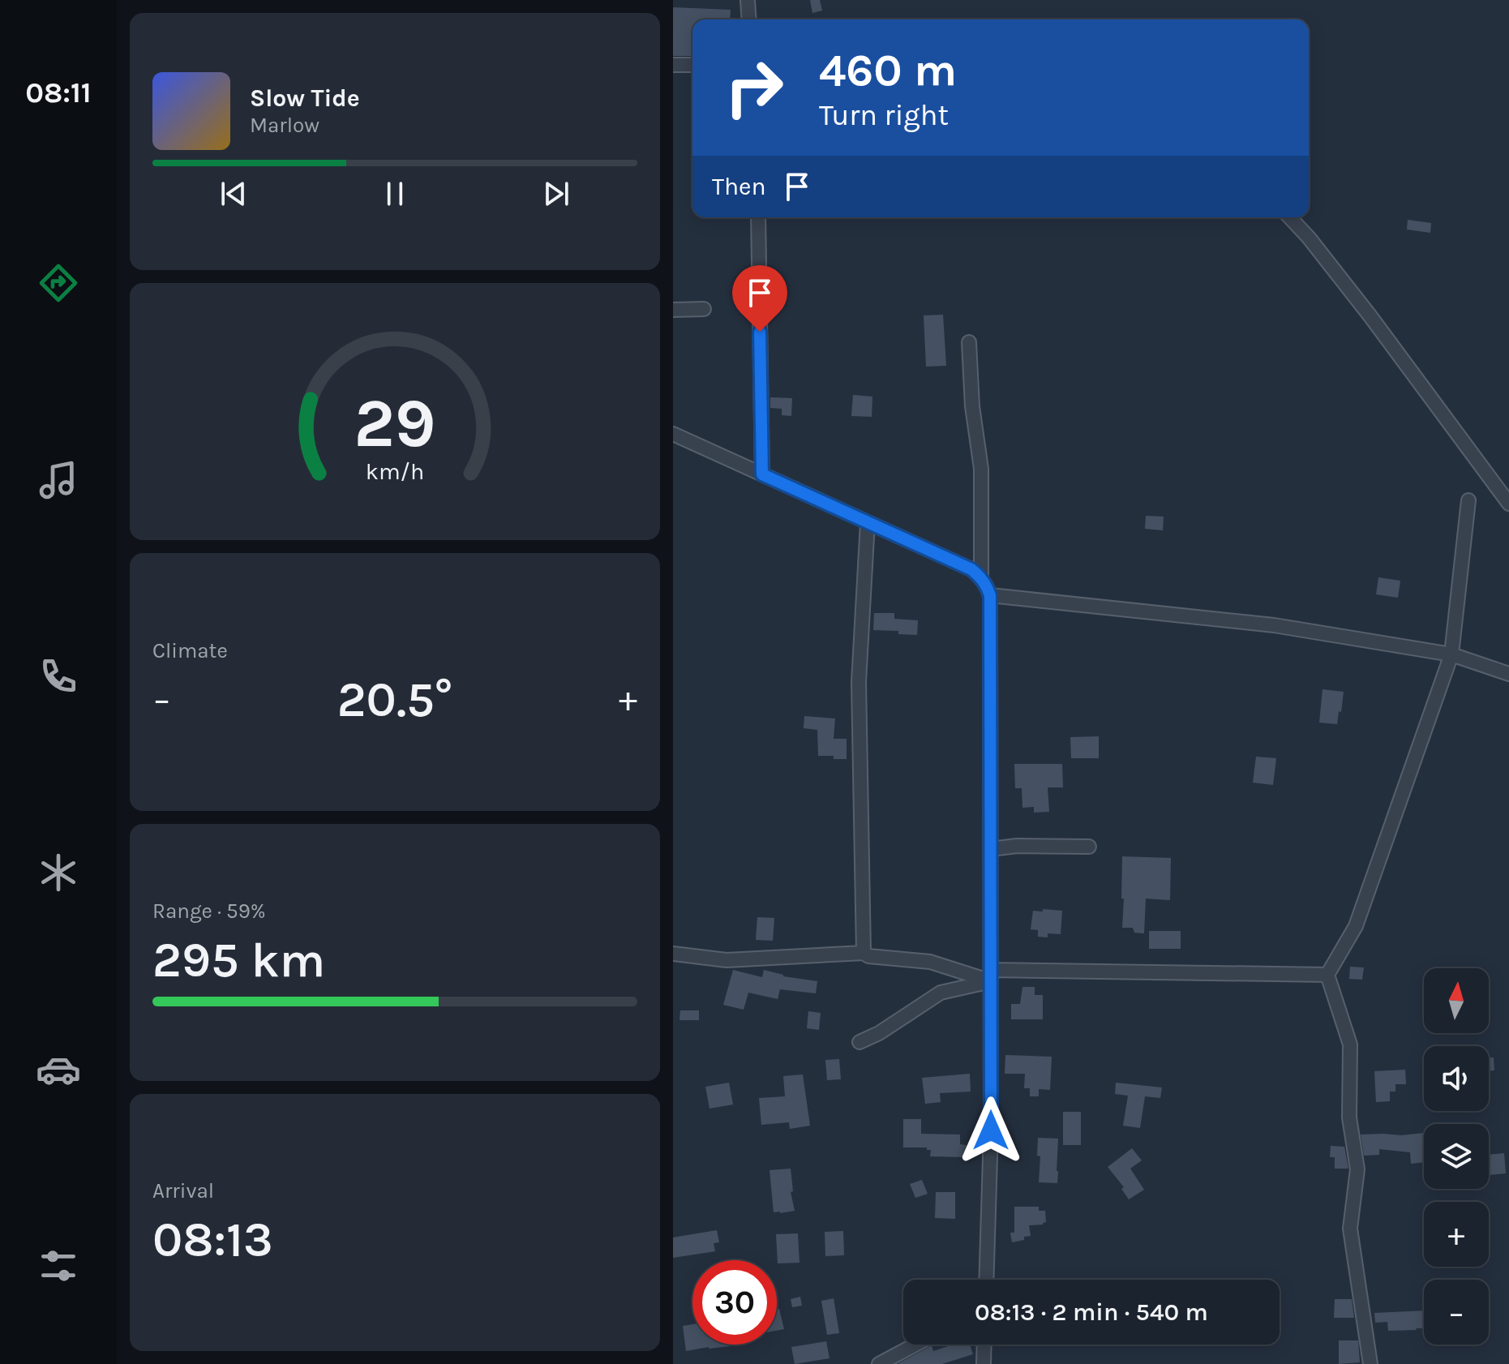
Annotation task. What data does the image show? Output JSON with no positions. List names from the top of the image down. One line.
{"north":"top","page":{"tabs":"08:11","turn":["460 m","Turn right"],"song":["Slow Tide","Marlow"],"then":"Then","tile":["Climate",["Range · 59%","295 km"],["Arrival","08:13"]],"heat":["−","20.5°","+"],"map_buttons":["+","−"],"limit":"30","trip":"08:13 · 2 min · 540 m","gauge":["29","km/h"]}}
